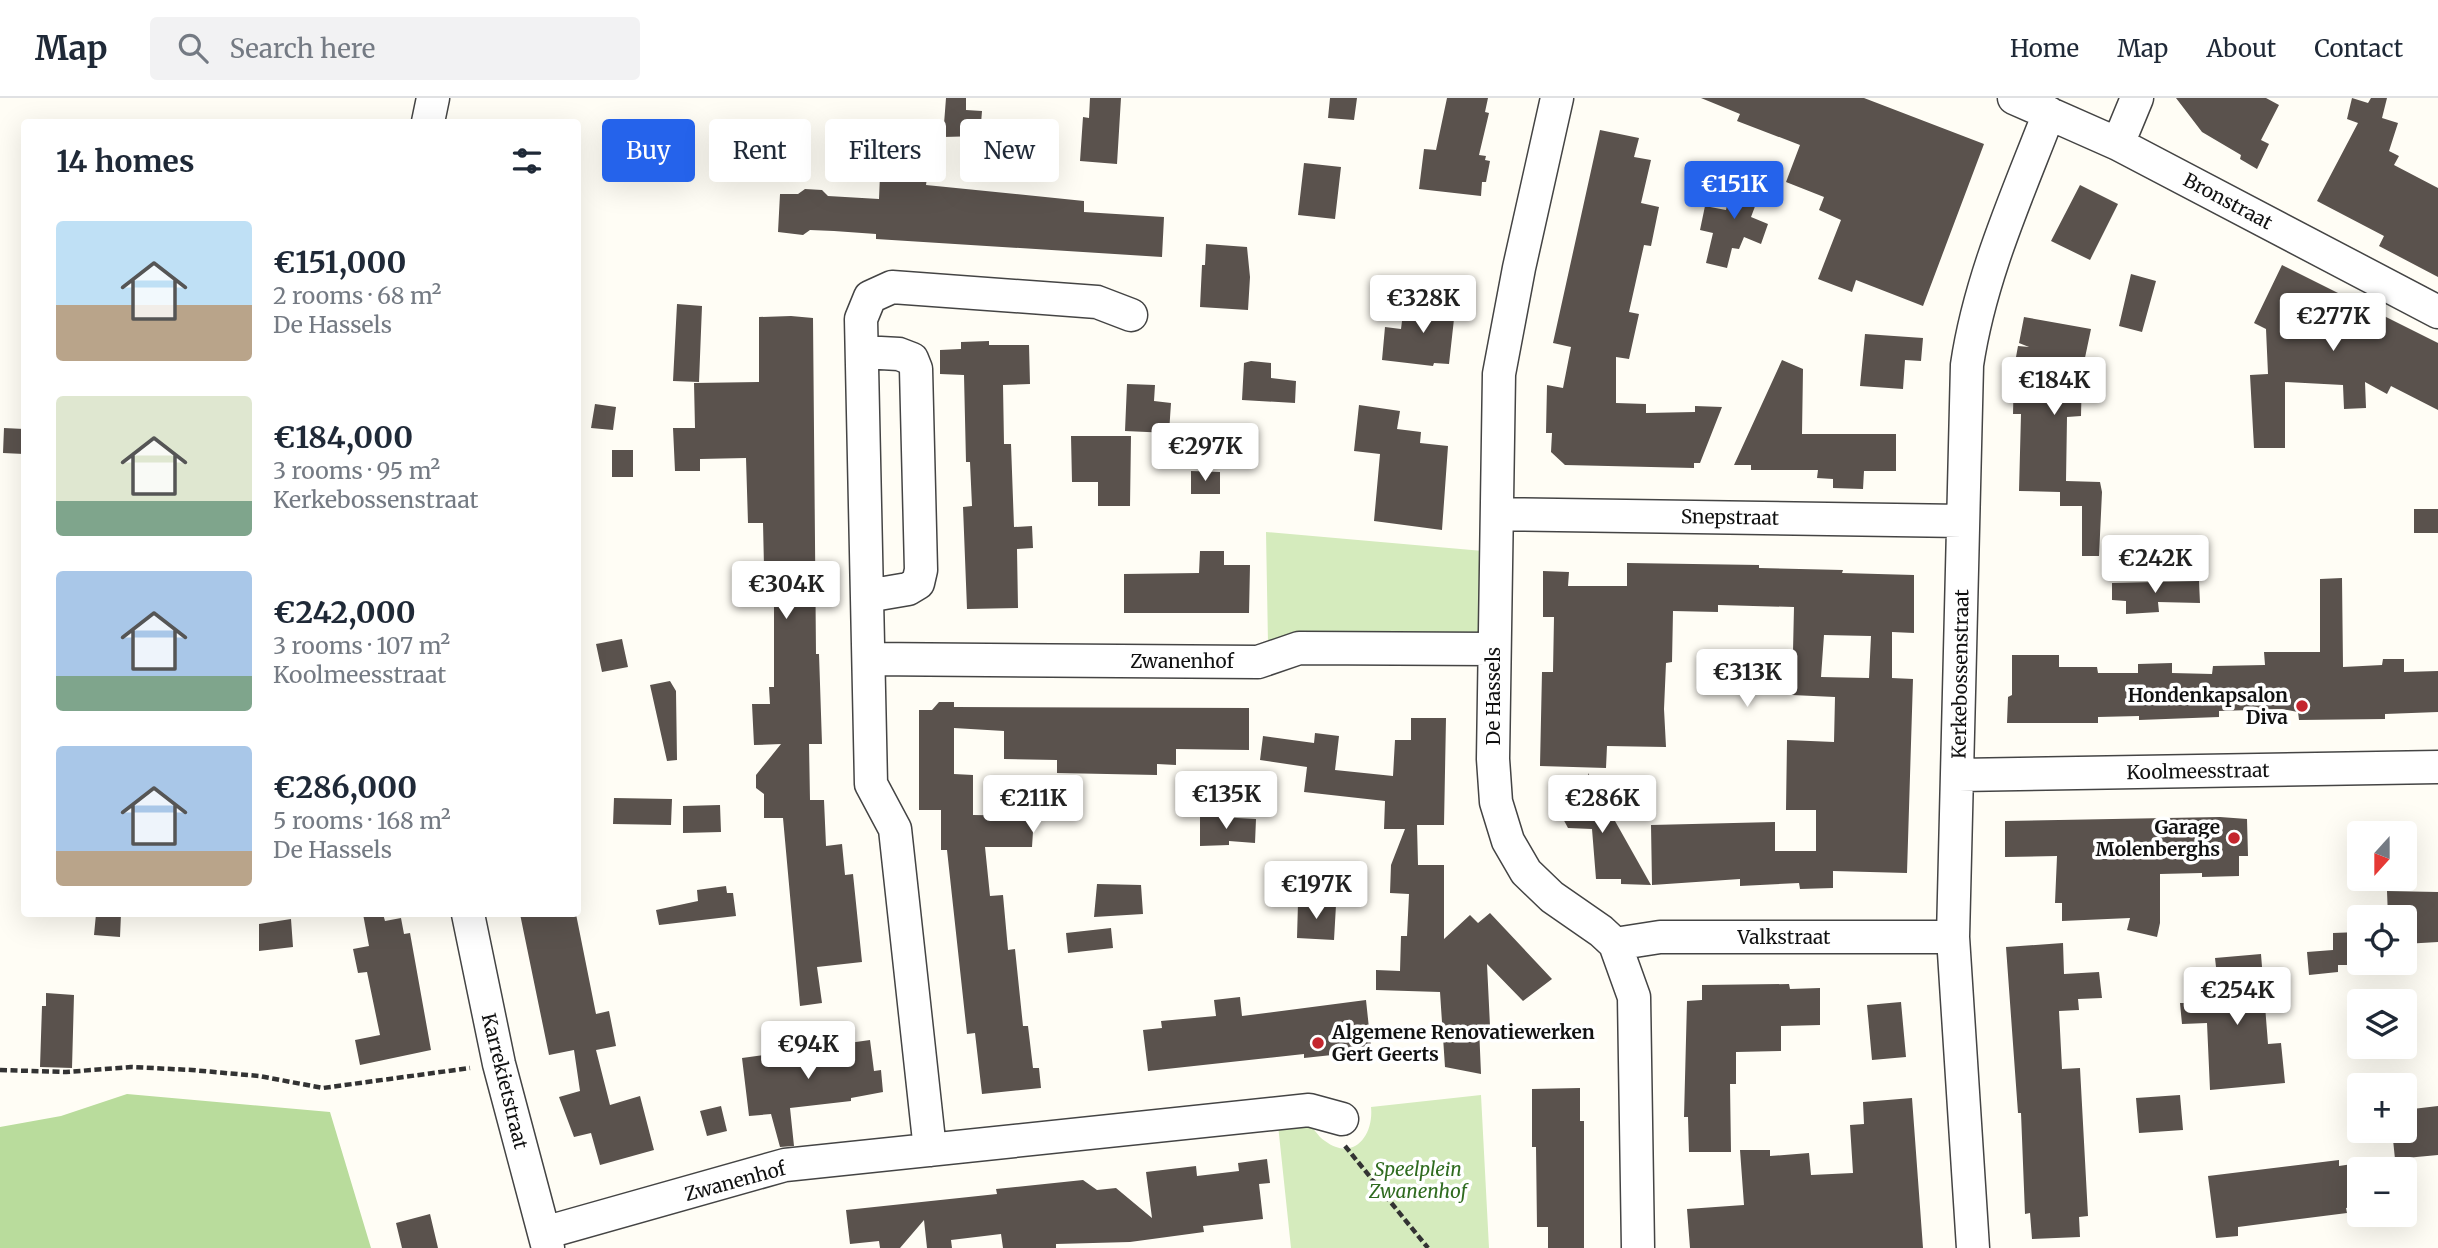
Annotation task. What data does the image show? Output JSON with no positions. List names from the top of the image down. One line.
{"streets":{"street":["Bronstraat","Snepstraat","Zwanenhof","Kerkebossenstraat","De Hassels","Koolmeesstraat","Valkstraat","Karrekietstraat"]},"crossings":[["Bronstraat","Kerkebossenstraat"],["Snepstraat","Kerkebossenstraat"],["Snepstraat","De Hassels"],["Zwanenhof","De Hassels"],["Zwanenhof","Karrekietstraat"],["Kerkebossenstraat","Koolmeesstraat"],["Kerkebossenstraat","Valkstraat"],["De Hassels","Valkstraat"]],"parks":["Speelplein Zwanenhof"],"places":["Hondenkapsalon Diva","Garage Molenberghs","Algemene Renovatiewerken Gert Geerts"],"north":"bottom","page":{"header":"Map","search":"Search here","nav":["Home","Map","About","Contact"],"chip":["Buy","Rent","Filters","New"],"heading":"14 homes","price":["€151K","€328K","€277K","€184K","€297K","€242K","€304K","€313K","€135K","€211K","€286K","€197K","€254K","€94K"],"list":[{"name":"€151,000","note":"2 rooms · 68 m² · De Hassels"},{"name":"€184,000","note":"3 rooms · 95 m² · Kerkebossenstraat"},{"name":"€242,000","note":"3 rooms · 107 m² · Koolmeesstraat"},{"name":"€286,000","note":"5 rooms · 168 m² · De Hassels"}],"map_buttons":["+","−"]}}
